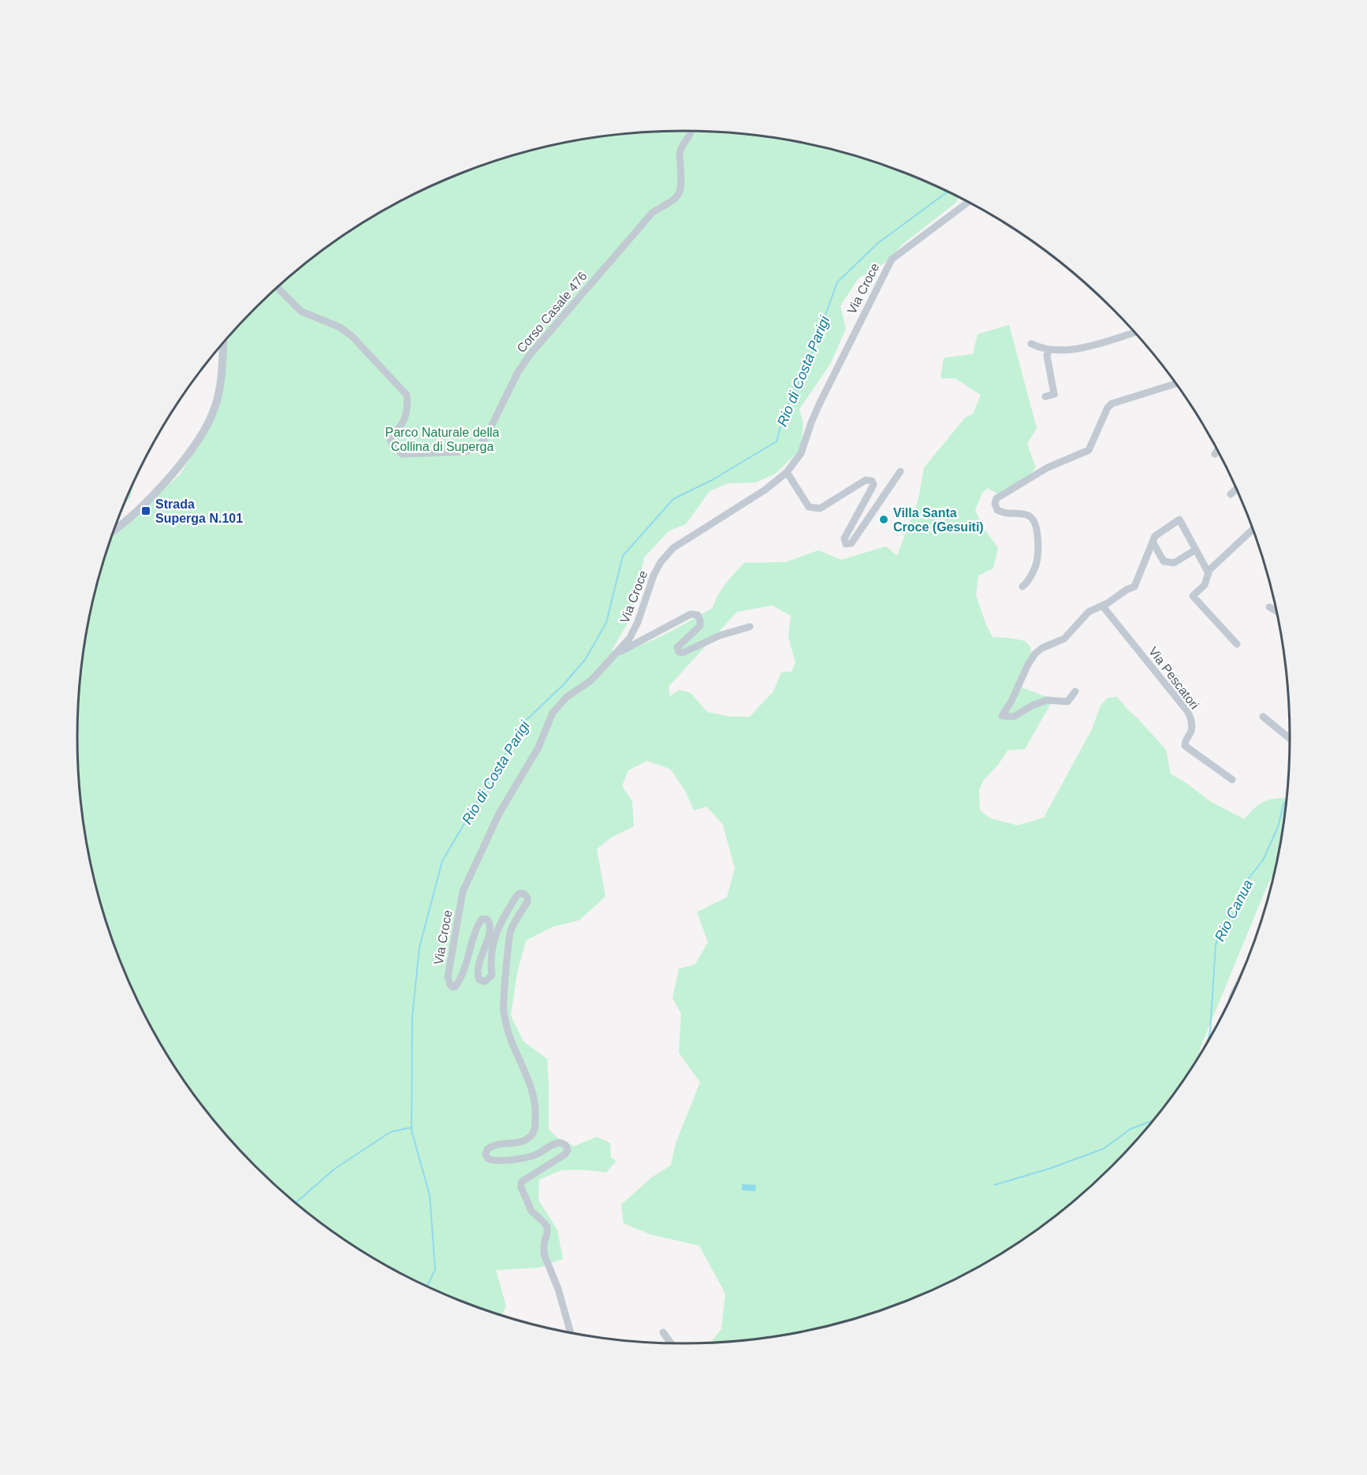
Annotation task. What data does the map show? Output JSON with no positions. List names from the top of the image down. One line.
{"streets":{"street":["Via Croce","Corso Casale 476","Via Pescatori"]},"water":["Rio di Costa Parigi","Rio Canua"],"parks":["Parco Naturale della Collina di Superga"],"places":{"transit":["Strada Superga N.101"],"other":["Villa Santa Croce (Gesuiti)"]}}
